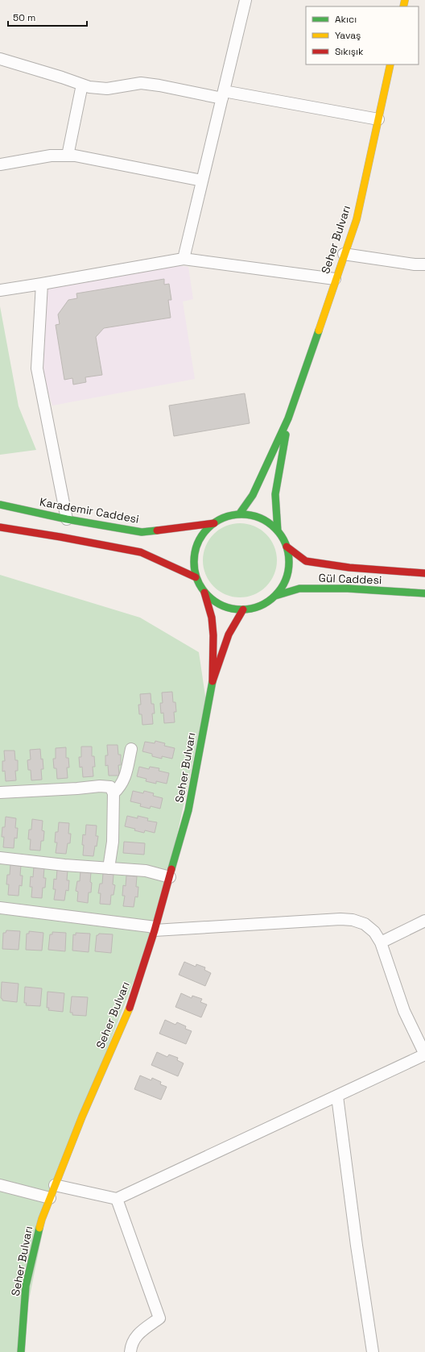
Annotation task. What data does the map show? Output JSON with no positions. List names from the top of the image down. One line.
{"streets":{"street":["Seher Bulvarı","Karademir Caddesi","Gül Caddesi"]},"crossings":[["Seher Bulvarı","Karademir Caddesi"],["Seher Bulvarı","Gül Caddesi"],["Karademir Caddesi","Gül Caddesi"]],"legend":["Akıcı","Yavaş","Sıkışık"],"scale_bar":"50 m"}
